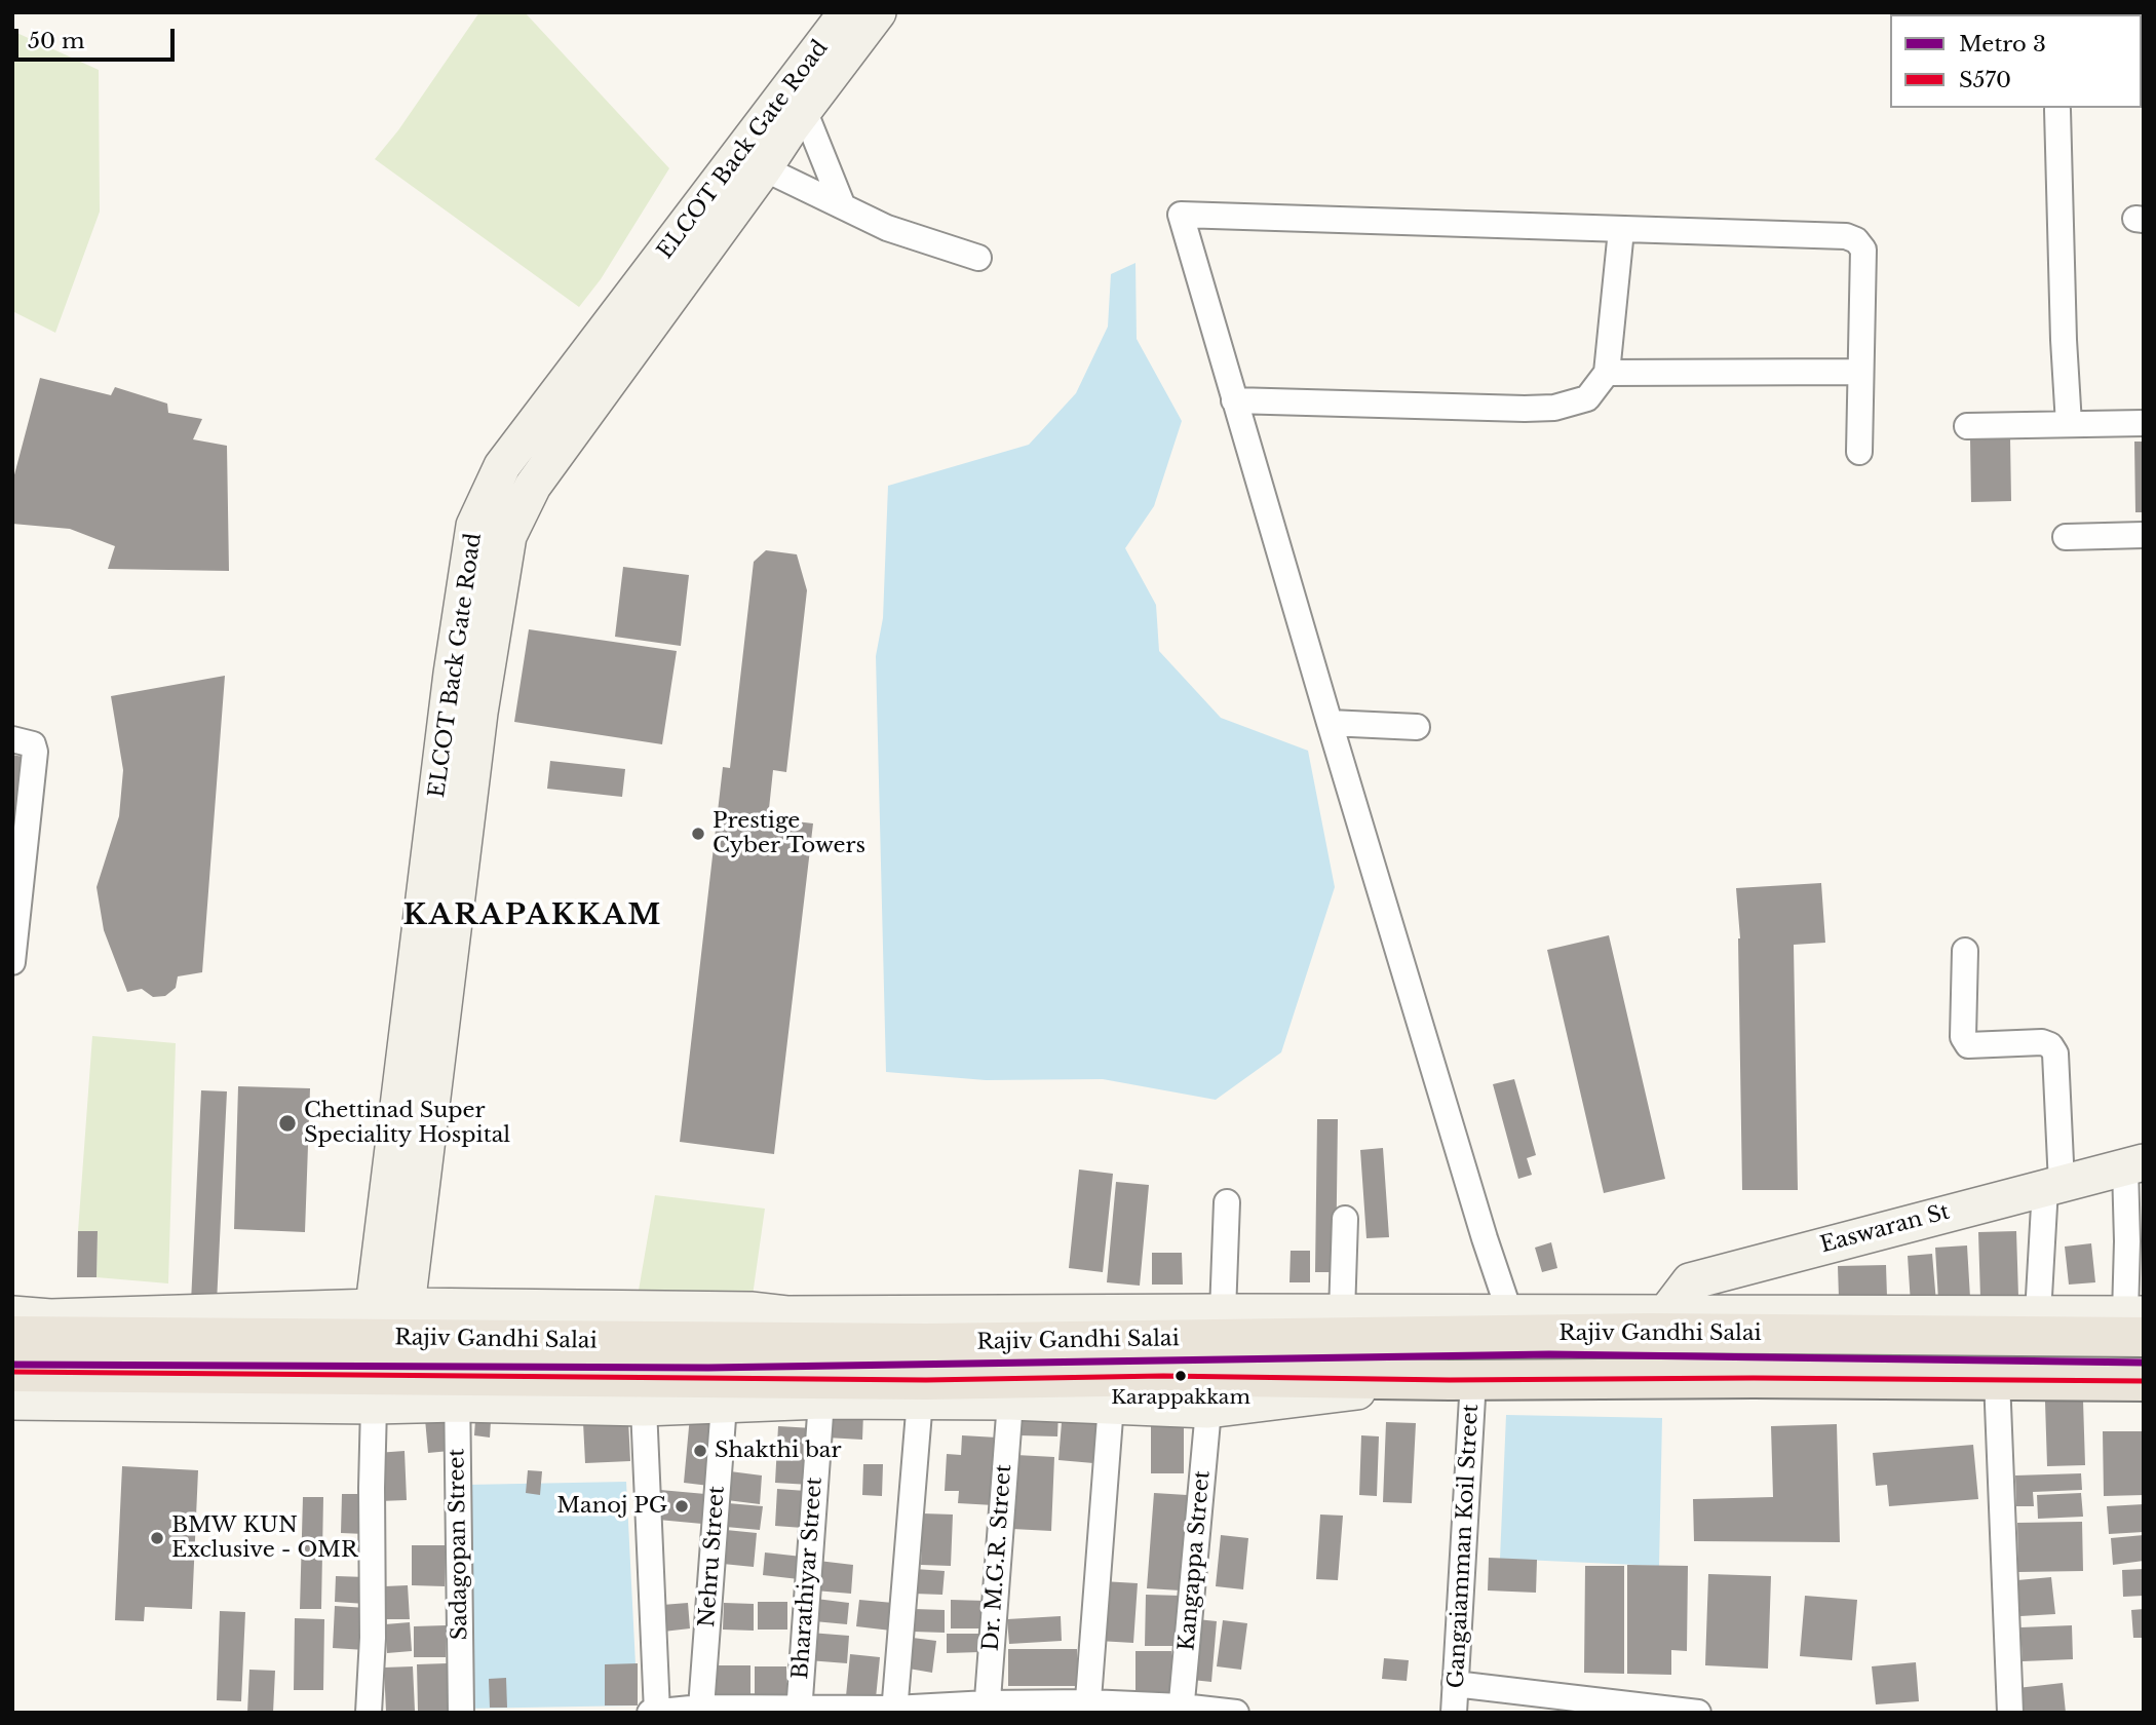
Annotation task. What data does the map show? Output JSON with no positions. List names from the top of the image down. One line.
{"streets":{"main road":["Rajiv Gandhi Salai"],"street":["ELCOT Back Gate Road","Easwaran St","Sadagopan Street","Gangaiamman Koil Street","Nehru Street","Dr. M.G.R. Street","Kangappa Street","Bharathiyar Street"]},"crossings":[["Easwaran St","Rajiv Gandhi Salai"],["Rajiv Gandhi Salai","Sadagopan Street"],["Rajiv Gandhi Salai","Gangaiamman Koil Street"]],"districts":["KARAPAKKAM"],"places":["Prestige Cyber Towers","Chettinad Super Speciality Hospital","Karappakkam","Shakthi bar","Manoj PG","BMW KUN Exclusive - OMR"],"lines":["metro line 3","transit line S570"],"legend":["Metro 3","S570"],"scale_bar":"50 m"}
